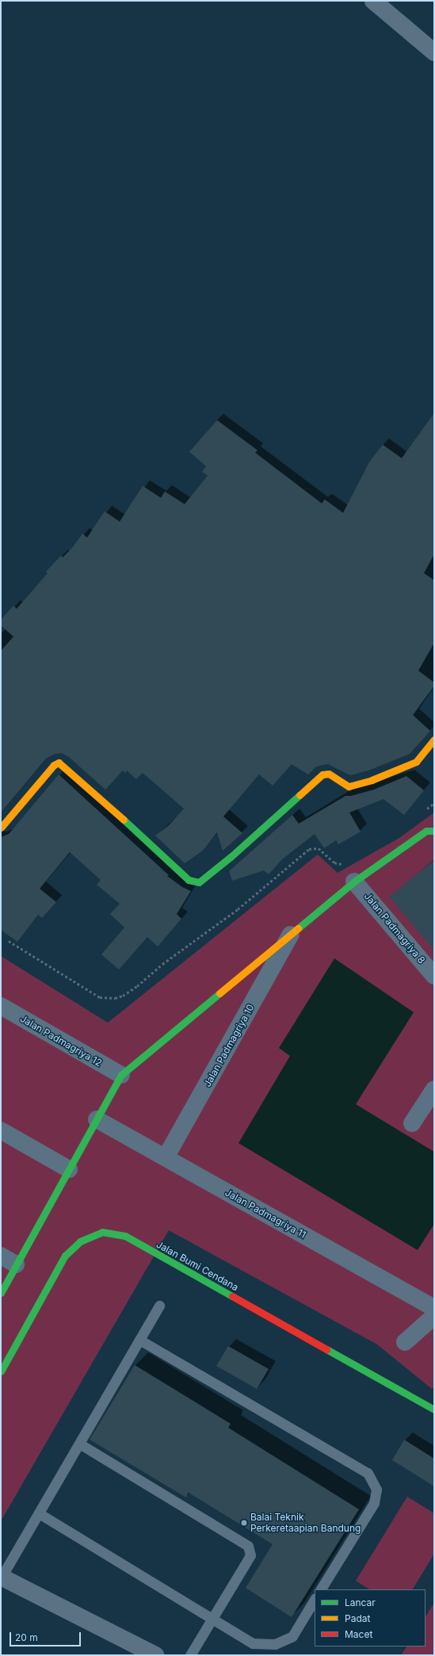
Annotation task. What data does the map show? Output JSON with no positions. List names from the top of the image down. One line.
{"streets":{"street":["Jalan Padmagriya 8","Jalan Padmagriya 12","Jalan Padmagriya 10","Jalan Padmagriya 11","Jalan Bumi Cendana"]},"crossings":[["Jalan Padmagriya 8","Jalan Padmagriya 10"],["Jalan Padmagriya 12","Jalan Padmagriya 10"],["Jalan Padmagriya 10","Jalan Padmagriya 11"]],"places":["Balai Teknik Perkeretaapian Bandung"],"legend":["Lancar","Padat","Macet"],"scale_bar":"20 m"}
